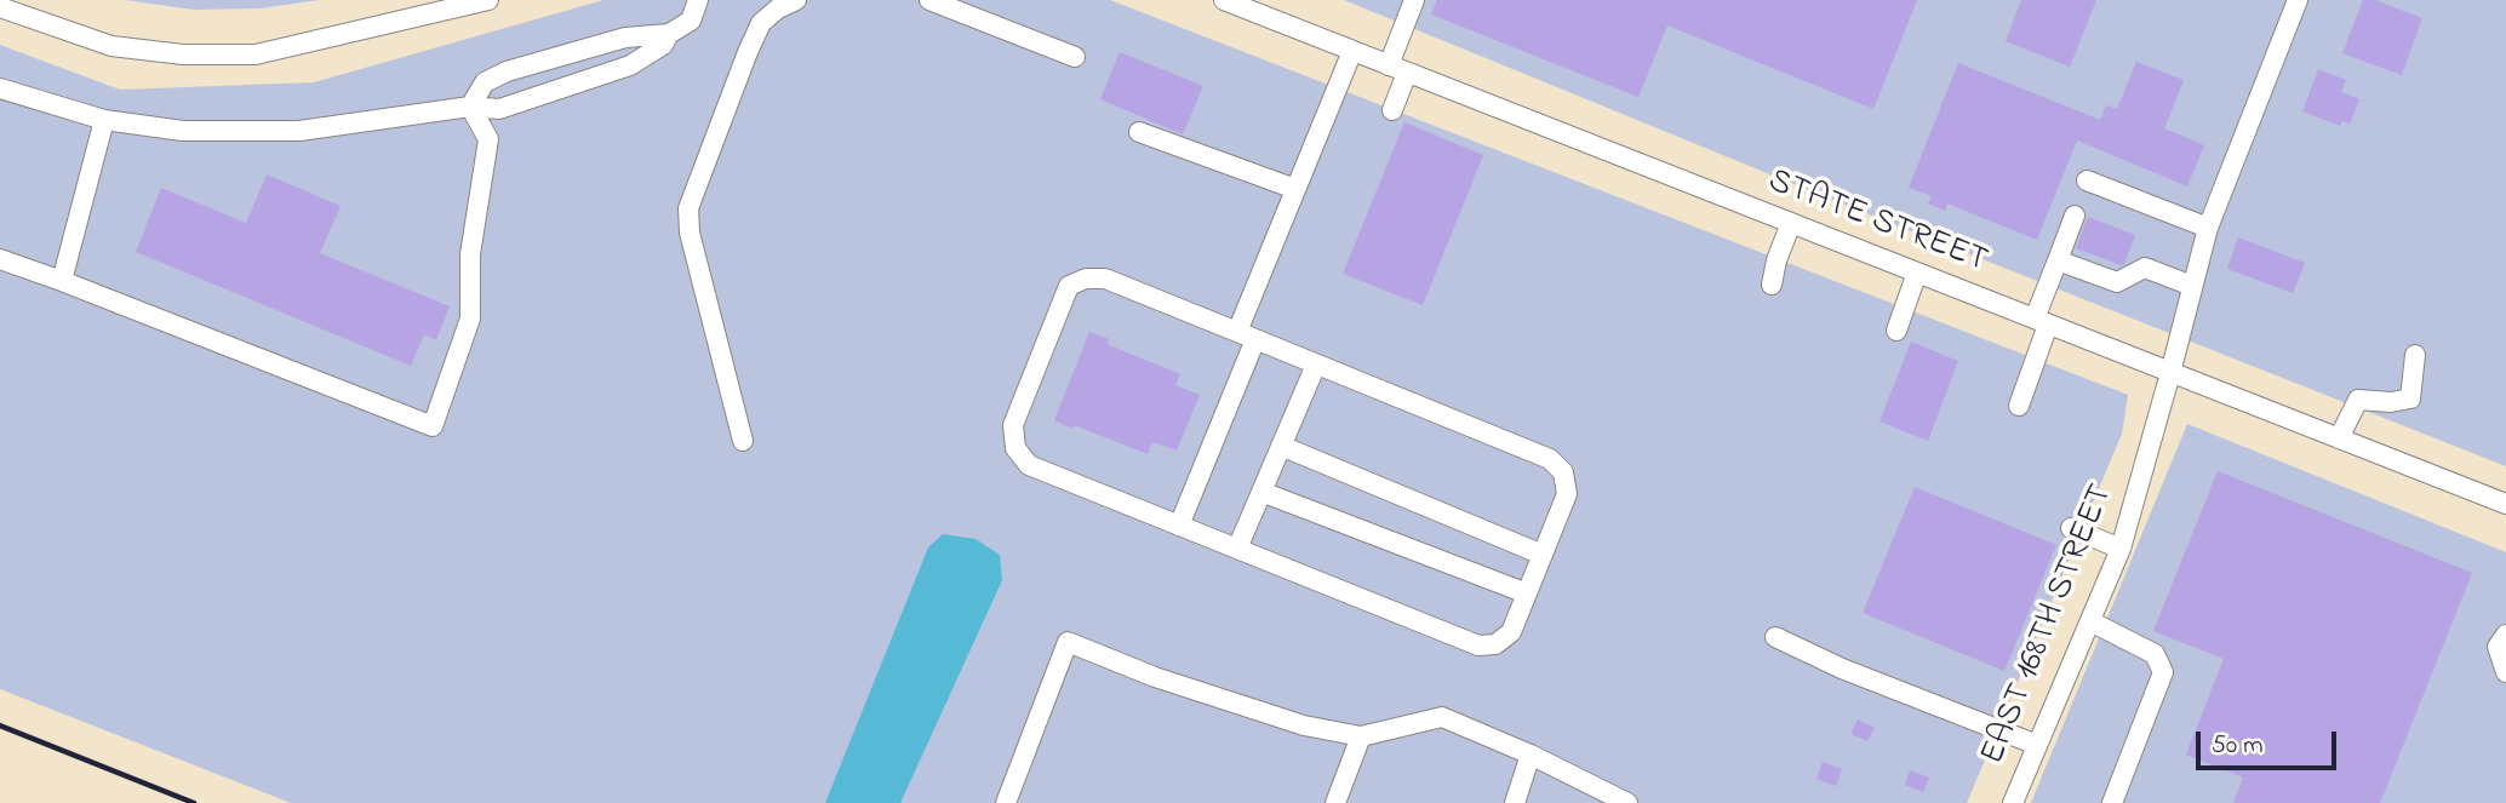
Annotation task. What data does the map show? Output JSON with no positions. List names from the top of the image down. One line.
{"streets":{"street":["STATE STREET","EAST 168TH STREET"]},"crossings":[["STATE STREET","EAST 168TH STREET"]],"scale_bar":"50 m"}
